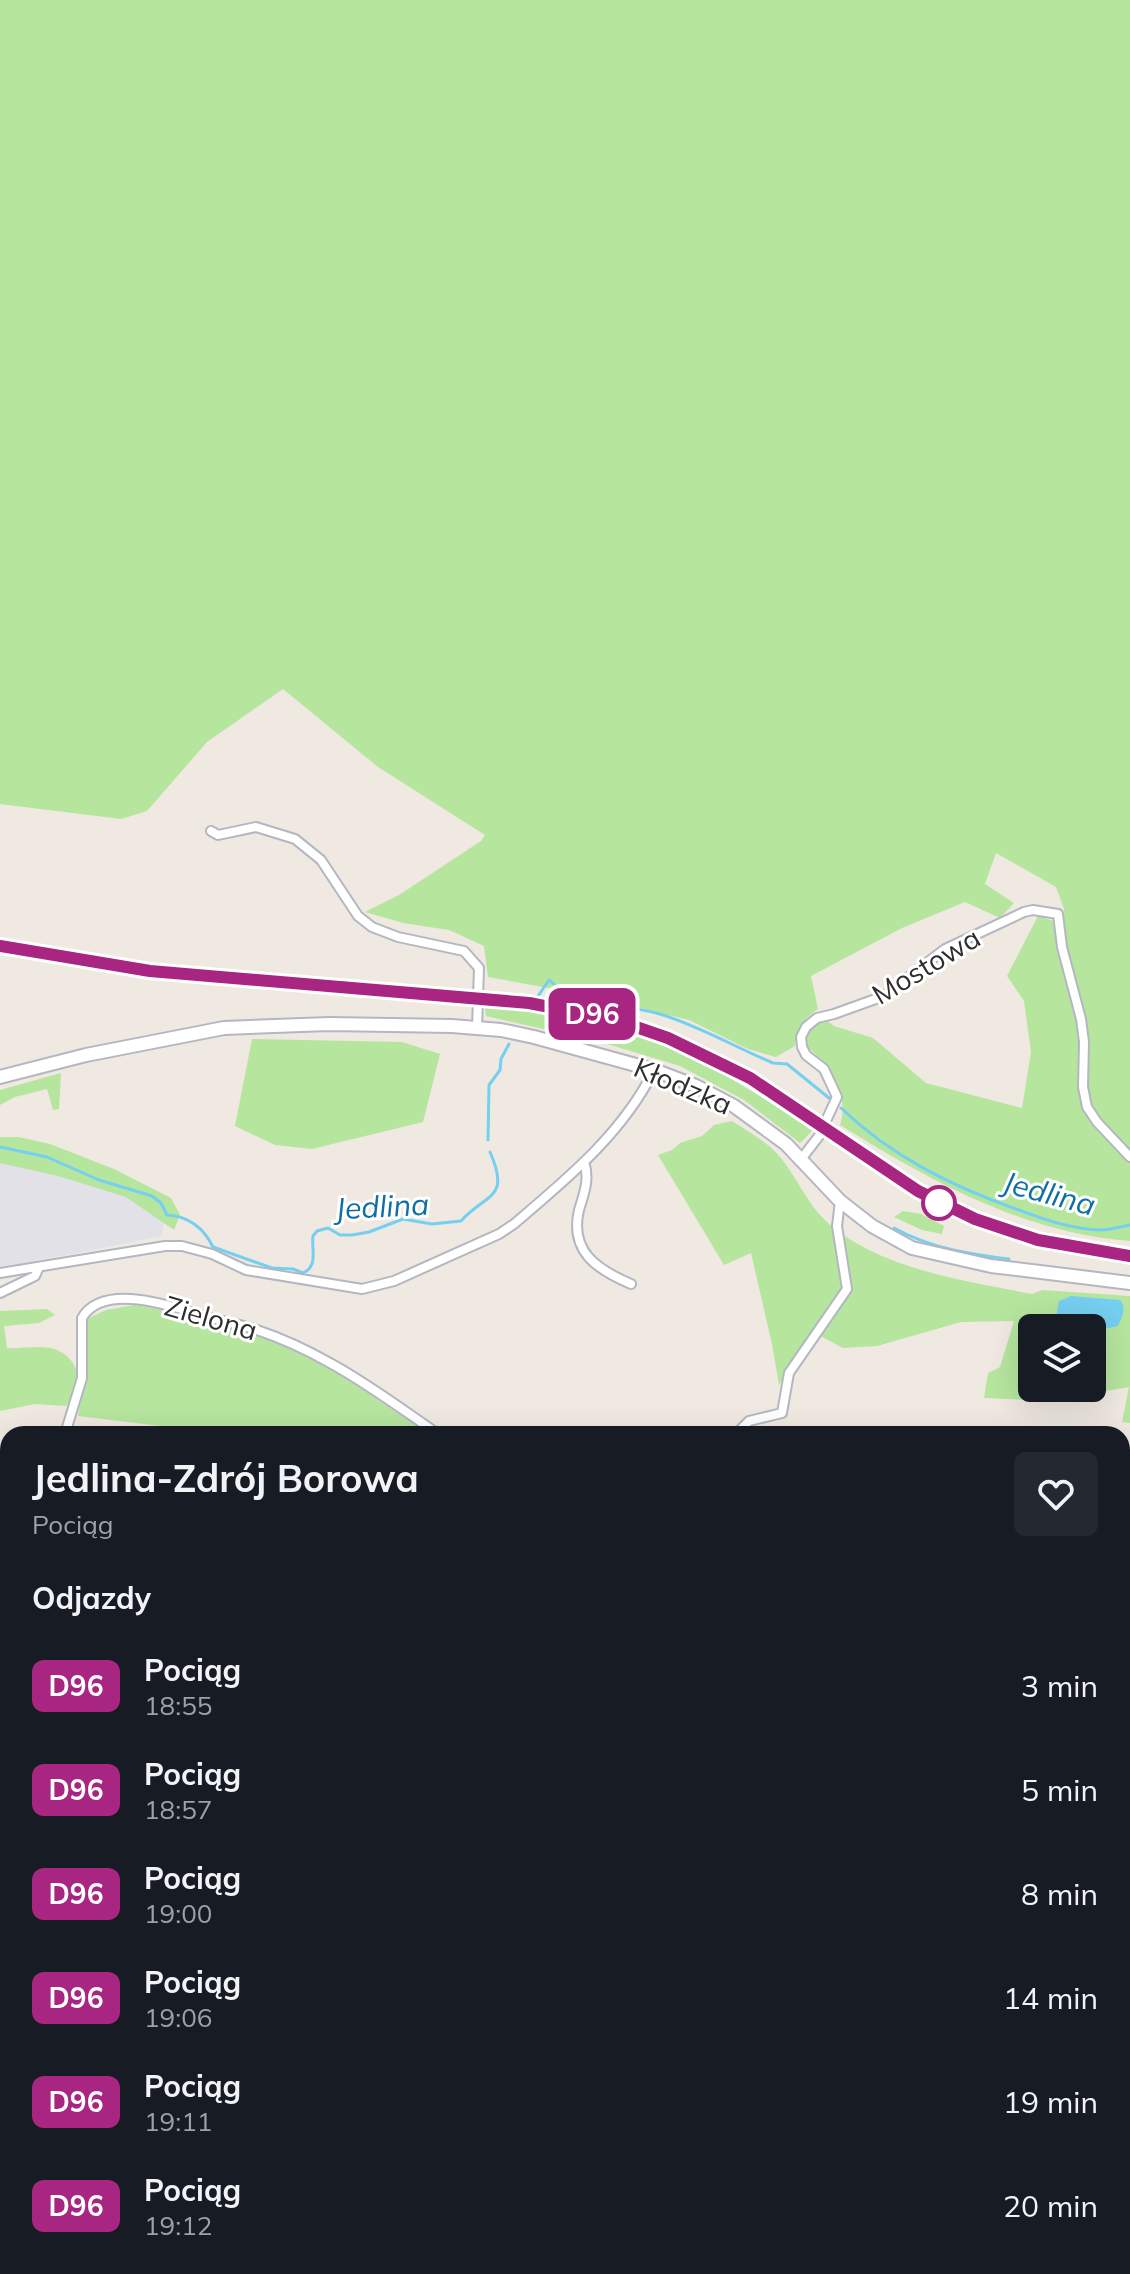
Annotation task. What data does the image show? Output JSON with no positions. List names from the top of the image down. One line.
{"streets":{"main road":["Kłodzka"],"street":["Mostowa","Zielona"]},"crossings":[["Mostowa","Kłodzka"]],"water":["Jedlina"],"page":{"on_map":"D96","heading":[["Jedlina-Zdrój Borowa","Pociąg"],"Odjazdy"],"list":[{"mark":"D96","name":"Pociąg","note":"18:55","value":"3 min"},{"mark":"D96","name":"Pociąg","note":"18:57","value":"5 min"},{"mark":"D96","name":"Pociąg","note":"19:00","value":"8 min"},{"mark":"D96","name":"Pociąg","note":"19:06","value":"14 min"},{"mark":"D96","name":"Pociąg","note":"19:11","value":"19 min"},{"mark":"D96","name":"Pociąg","note":"19:12","value":"20 min"}]}}
